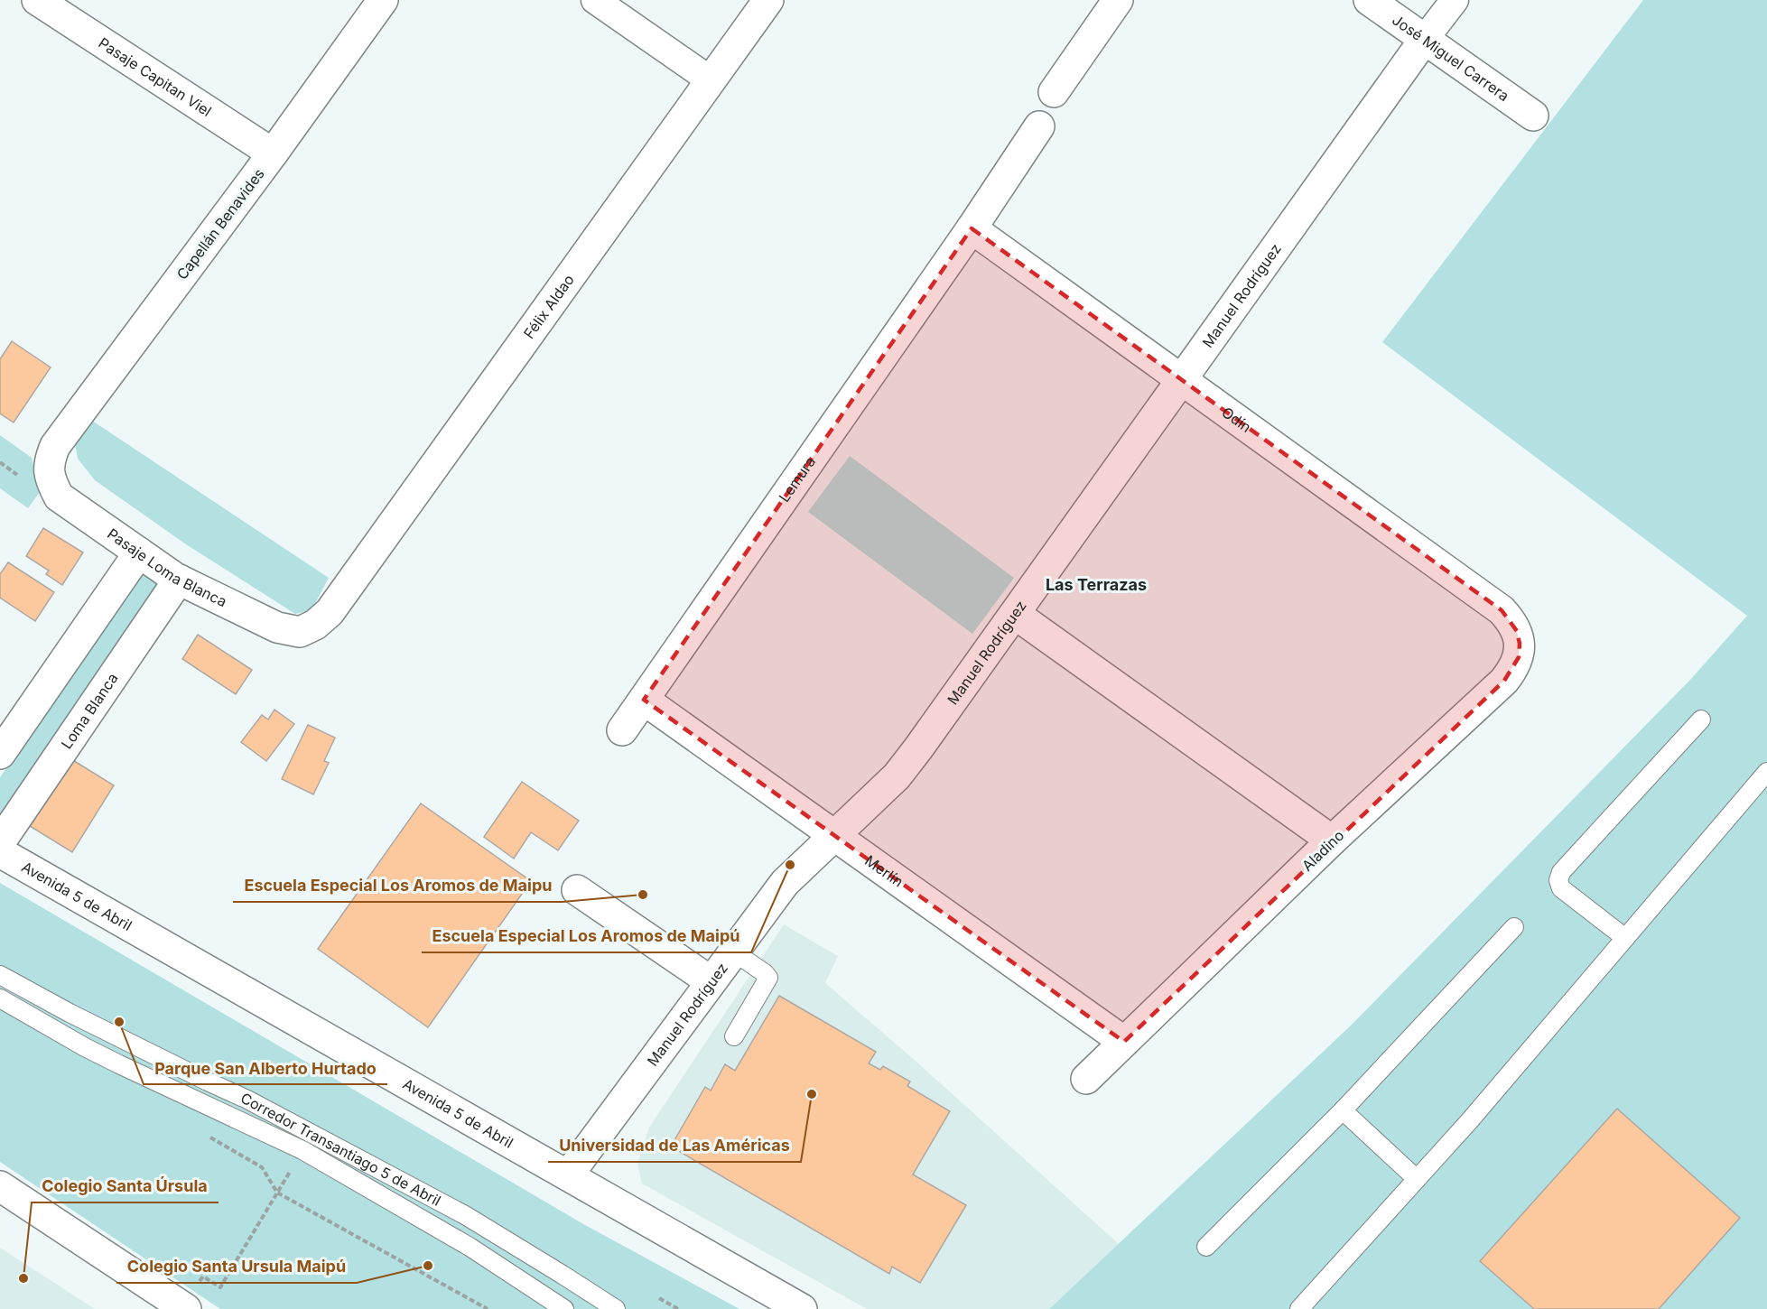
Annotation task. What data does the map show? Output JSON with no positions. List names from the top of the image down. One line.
{"streets":{"street":["José Miguel Carrera","Pasaje Capitan Viel","Capellán Benavides","Manuel Rodríguez","Félix Aldao","Odín","Lemura","Pasaje Loma Blanca","Loma Blanca","Aladino","Merlín","Avenida 5 de Abril"],"lane":["Corredor Transantiago 5 de Abril"]},"crossings":[["José Miguel Carrera","Manuel Rodríguez"],["Pasaje Capitan Viel","Capellán Benavides"],["Capellán Benavides","Pasaje Loma Blanca"],["Manuel Rodríguez","Odín"],["Manuel Rodríguez","Merlín"],["Manuel Rodríguez","Avenida 5 de Abril"],["Félix Aldao","Pasaje Loma Blanca"],["Odín","Lemura"],["Odín","Aladino"],["Lemura","Merlín"],["Pasaje Loma Blanca","Loma Blanca"],["Aladino","Merlín"]],"districts":["Las Terrazas"],"places":["Escuela Especial Los Aromos de Maipú","Escuela Especial Los Aromos de Maipu","Parque San Alberto Hurtado","Universidad de Las Américas","Colegio Santa Ursula Maipú","Colegio Santa Úrsula"]}
